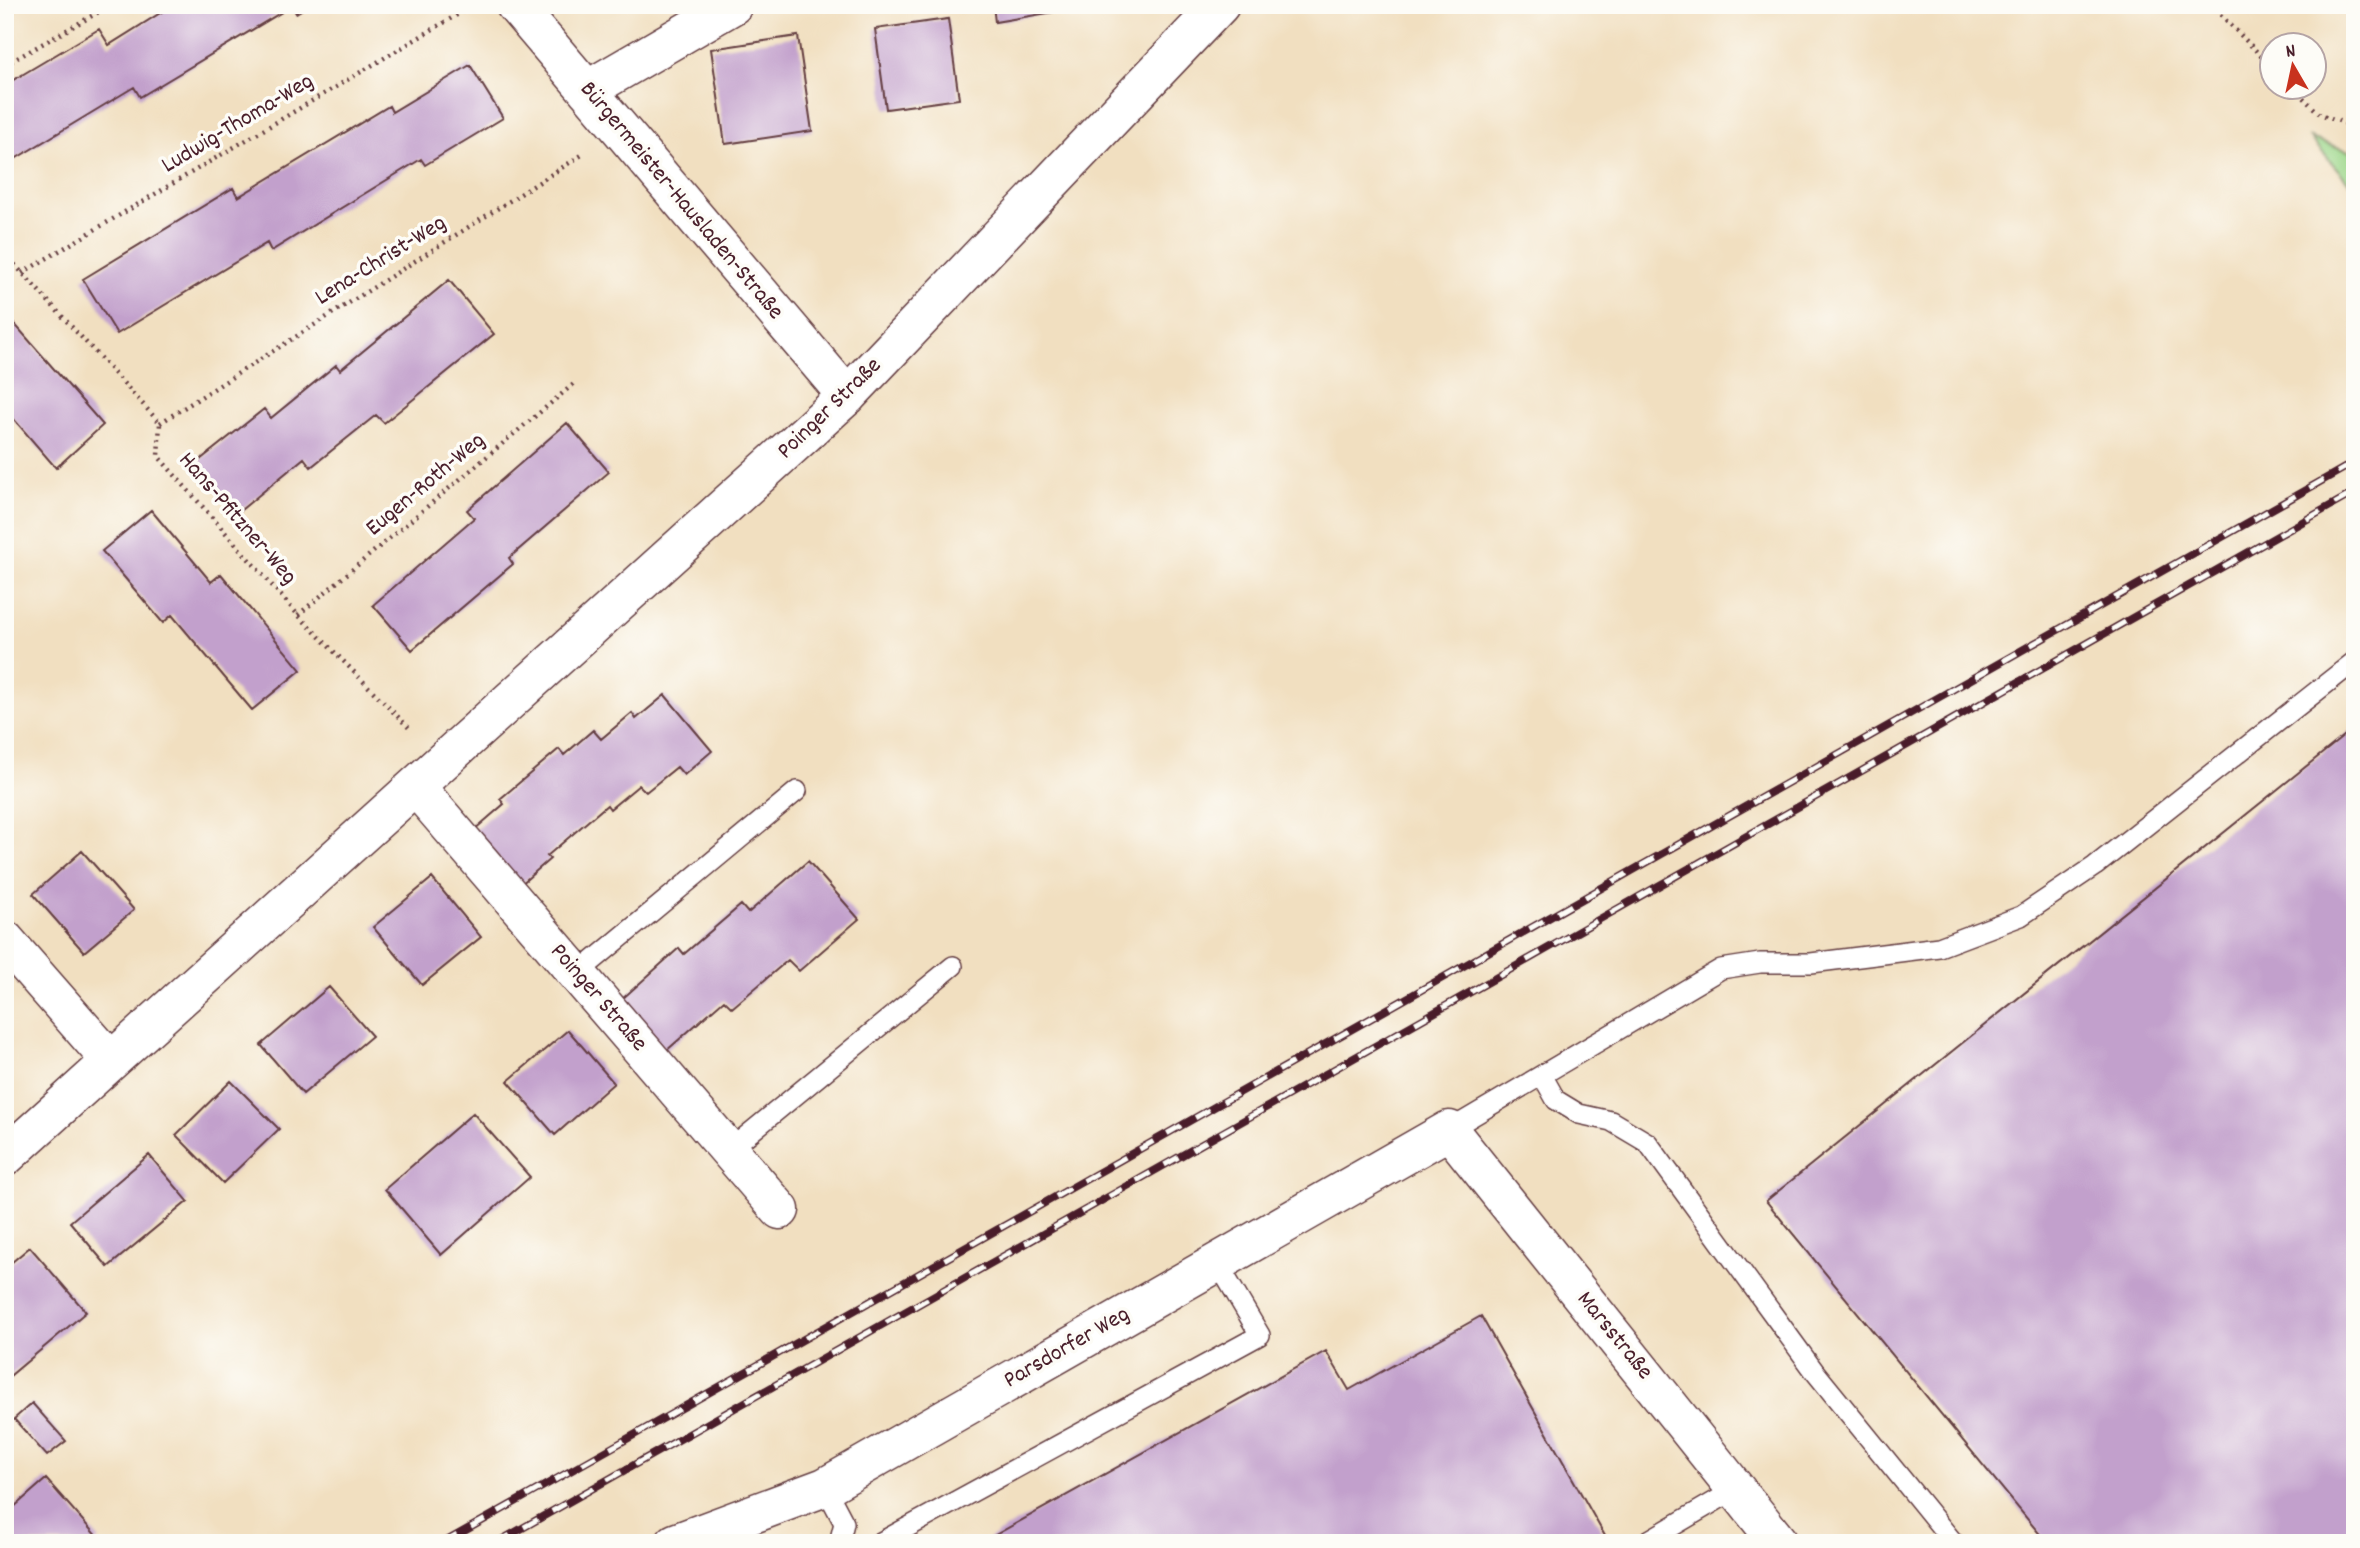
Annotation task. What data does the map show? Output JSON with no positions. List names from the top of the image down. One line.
{"streets":{"street":["Bürgermeister-Hausladen-Straße","Poinger Straße","Marsstraße","Parsdorfer Weg"],"path":["Ludwig-Thoma-Weg","Lena-Christ-Weg","Eugen-Roth-Weg","Hans-Pfitzner-Weg"]},"crossings":[["Bürgermeister-Hausladen-Straße","Lena-Christ-Weg"],["Bürgermeister-Hausladen-Straße","Poinger Straße"],["Lena-Christ-Weg","Hans-Pfitzner-Weg"],["Poinger Straße","Hans-Pfitzner-Weg"],["Eugen-Roth-Weg","Hans-Pfitzner-Weg"],["Marsstraße","Parsdorfer Weg"]],"north":"top"}
